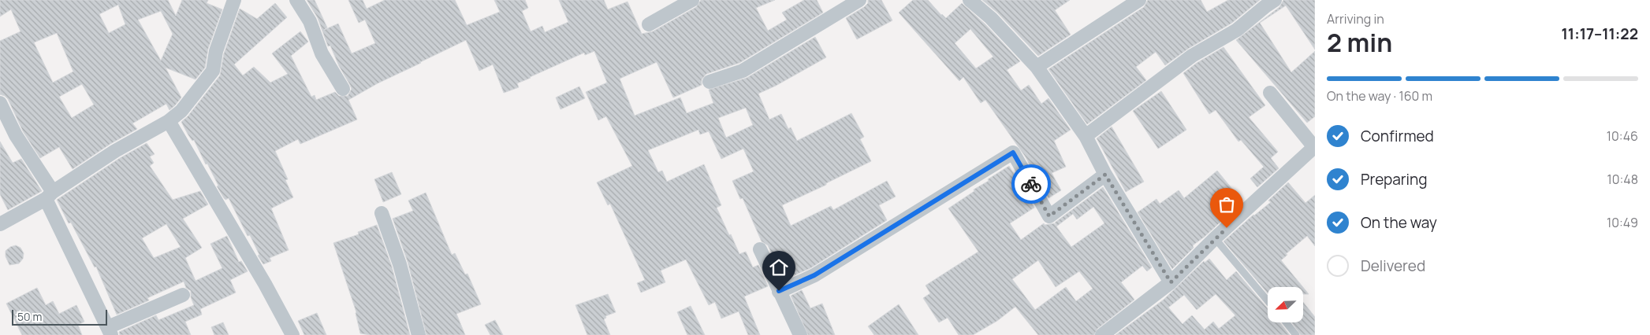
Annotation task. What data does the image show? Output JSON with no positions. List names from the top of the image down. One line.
{"scale_bar":"50 m","north":"bottom left","page":{"heading":["2 min","Arriving in","11:17–11:22"],"bar":"On the way · 160 m","list":[["Confirmed","10:46"],["Preparing","10:48"],["On the way","10:49"],"Delivered"],"scale":"50 m"}}
